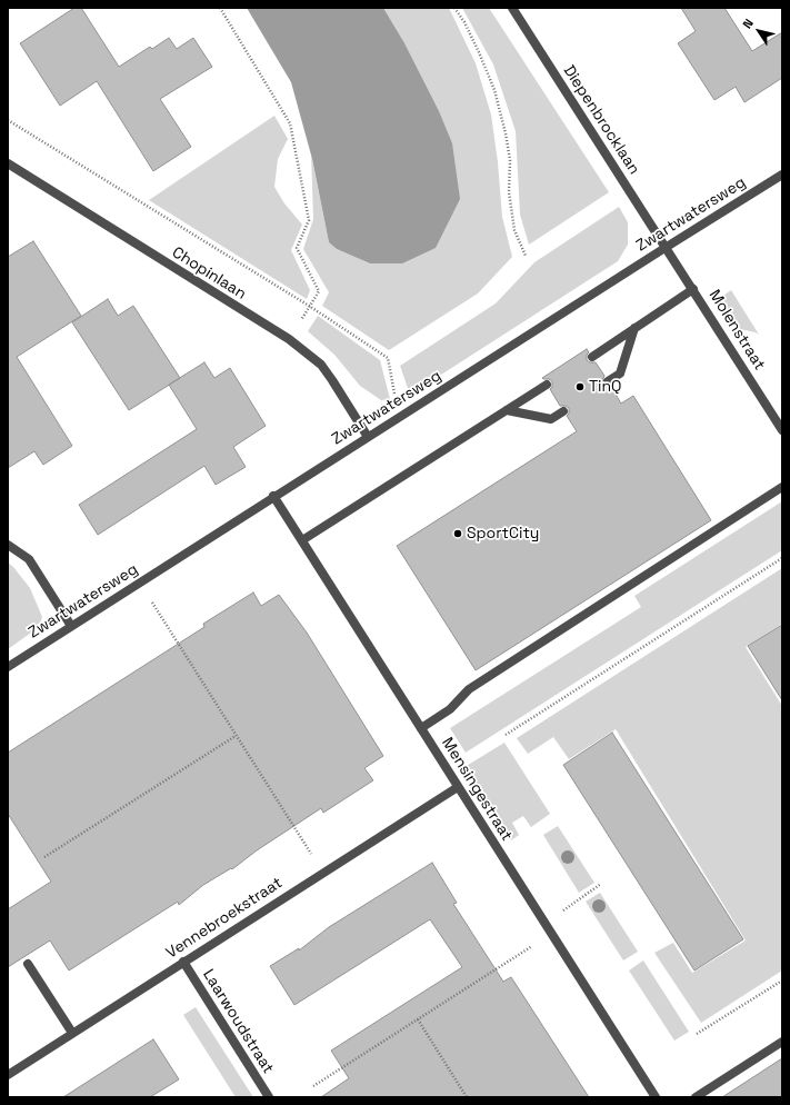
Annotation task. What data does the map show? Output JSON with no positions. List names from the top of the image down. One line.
{"streets":{"street":["Diepenbrocklaan","Zwartwatersweg","Chopinlaan","Molenstraat","Mensingestraat","Vennebroekstraat","Laarwoudstraat"]},"crossings":[["Diepenbrocklaan","Zwartwatersweg"],["Diepenbrocklaan","Molenstraat"],["Zwartwatersweg","Chopinlaan"],["Zwartwatersweg","Molenstraat"],["Zwartwatersweg","Mensingestraat"],["Mensingestraat","Vennebroekstraat"],["Vennebroekstraat","Laarwoudstraat"]],"places":["TinQ","SportCity"],"north":"top left"}
